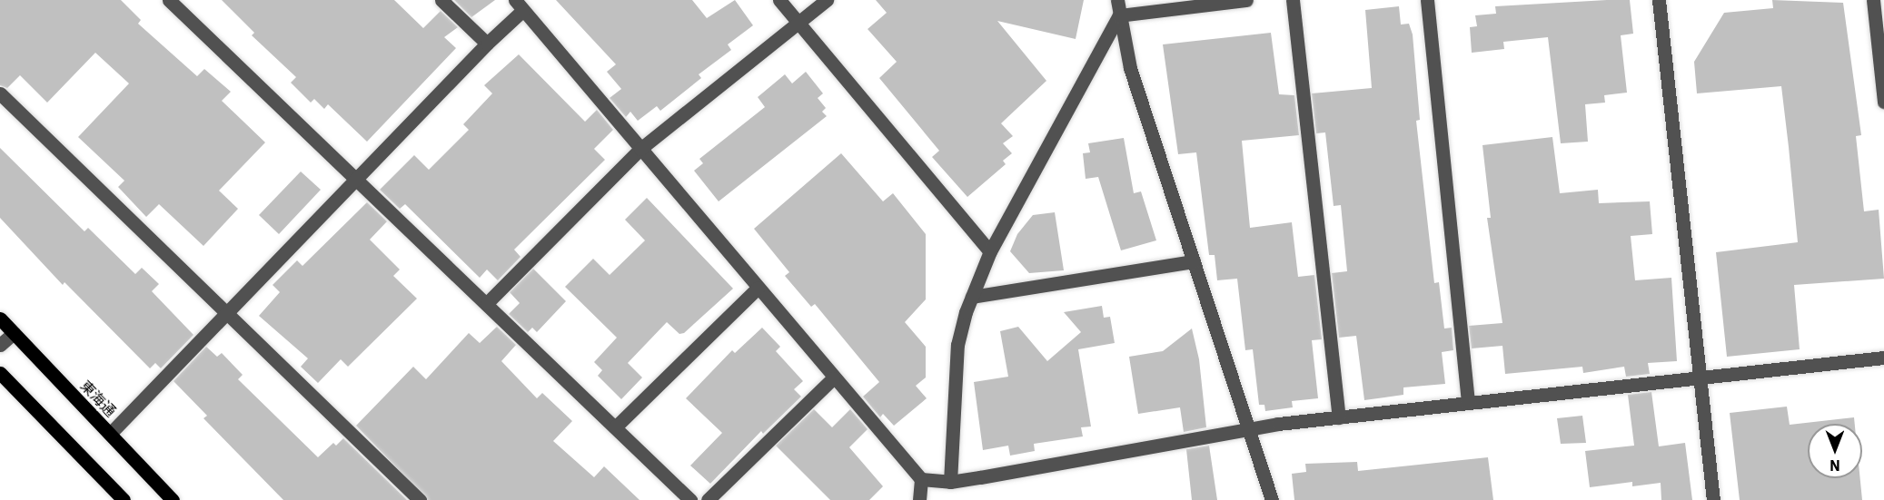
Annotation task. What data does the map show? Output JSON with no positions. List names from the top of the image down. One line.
{"streets":{"main road":["東海通"]},"north":"bottom"}
